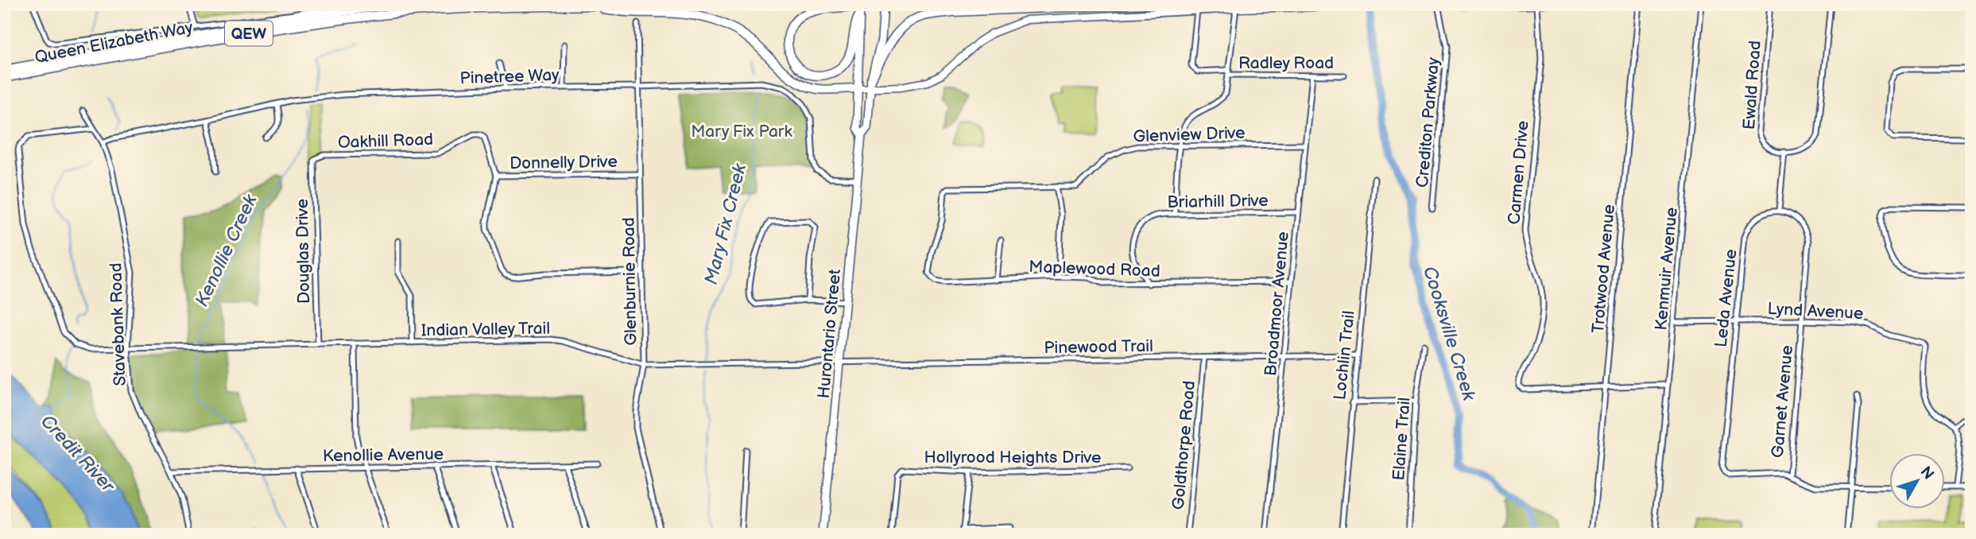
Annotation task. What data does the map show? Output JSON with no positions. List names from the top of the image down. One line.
{"streets":{"highway":["QEW","Queen Elizabeth Way"],"main road":["Hurontario Street"],"street":["Radley Road","Pinetree Way","Ewald Road","Crediton Parkway","Glenview Drive","Oakhill Road","Donnelly Drive","Carmen Drive","Briarhill Drive","Douglas Drive","Maplewood Road","Trotwood Avenue","Kenmuir Avenue","Glenburnie Road","Leda Avenue","Broadmoor Avenue","Lynd Avenue","Stavebank Road","Indian Valley Trail","Pinewood Trail","Lochlin Trail","Garnet Avenue","Elaine Trail","Goldthorpe Road","Kenollie Avenue","Hollyrood Heights Drive"]},"crossings":[["Radley Road","Broadmoor Avenue"],["Pinetree Way","Glenburnie Road"],["Pinetree Way","Stavebank Road"],["Pinetree Way","Hurontario Street"],["Glenview Drive","Maplewood Road"],["Glenview Drive","Broadmoor Avenue"],["Oakhill Road","Donnelly Drive"],["Oakhill Road","Douglas Drive"],["Donnelly Drive","Glenburnie Road"],["Carmen Drive","Trotwood Avenue"],["Carmen Drive","Kenmuir Avenue"],["Briarhill Drive","Maplewood Road"],["Briarhill Drive","Broadmoor Avenue"],["Douglas Drive","Indian Valley Trail"],["Maplewood Road","Broadmoor Avenue"],["Kenmuir Avenue","Lynd Avenue"],["Glenburnie Road","Indian Valley Trail"],["Leda Avenue","Lynd Avenue"],["Leda Avenue","Garnet Avenue"],["Broadmoor Avenue","Pinewood Trail"],["Lynd Avenue","Garnet Avenue"],["Stavebank Road","Indian Valley Trail"],["Stavebank Road","Kenollie Avenue"],["Indian Valley Trail","Hurontario Street"],["Indian Valley Trail","Pinewood Trail"],["Hurontario Street","Pinewood Trail"],["Pinewood Trail","Lochlin Trail"],["Pinewood Trail","Goldthorpe Road"]],"water":["Mary Fix Creek","Kenollie Creek","Cooksville Creek","Credit River"],"parks":["Mary Fix Park"],"north":"top right"}
